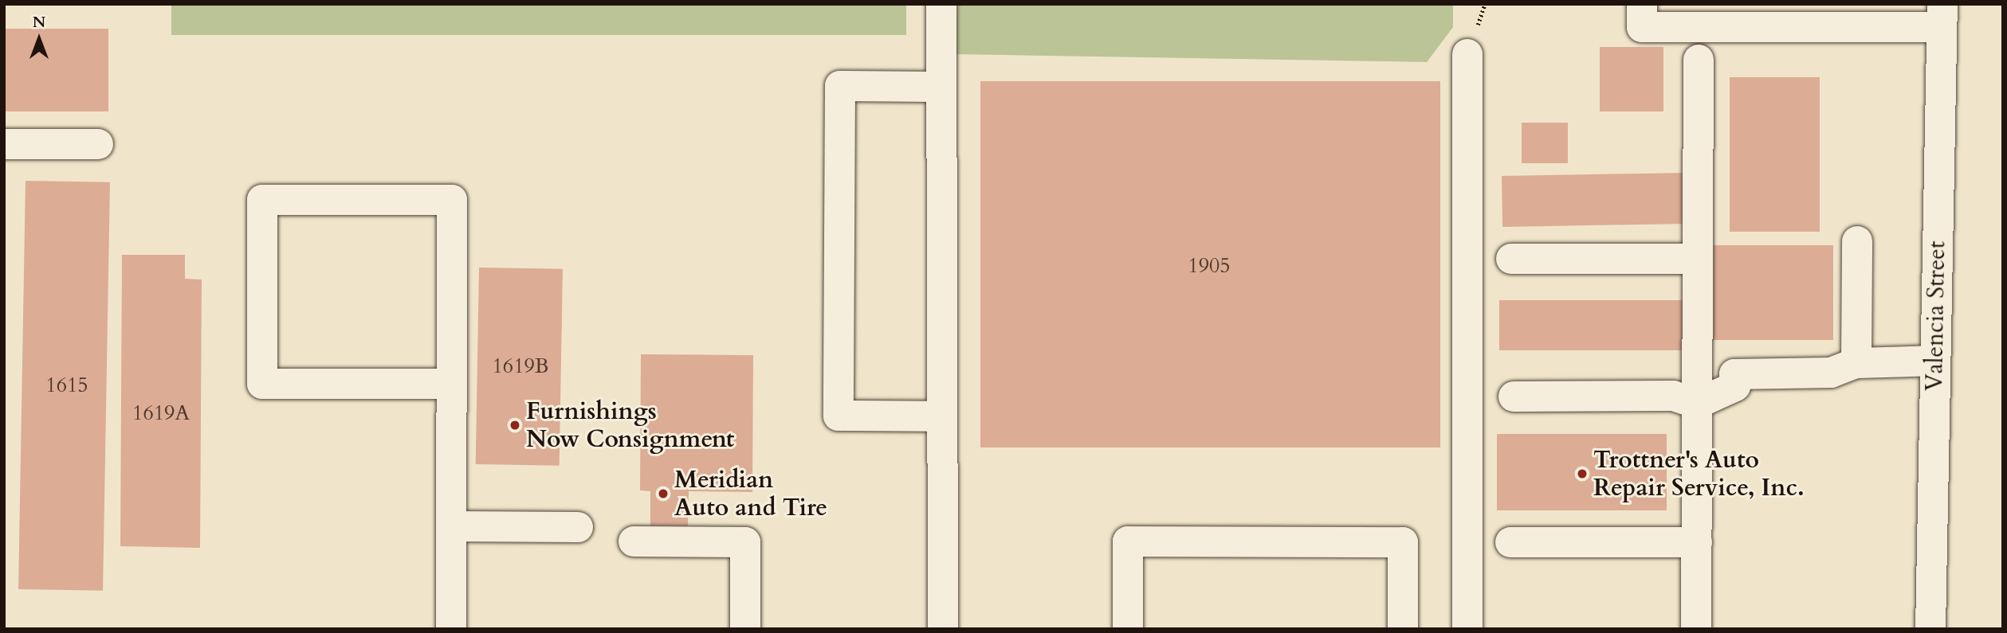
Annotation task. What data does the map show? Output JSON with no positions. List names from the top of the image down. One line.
{"streets":{"street":["Valencia Street"]},"places":["Furnishings Now Consignment","Trottner's Auto Repair Service, Inc.","Meridian Auto and Tire"],"house_numbers":["1905","1619B","1615","1619A"],"north":"top"}
